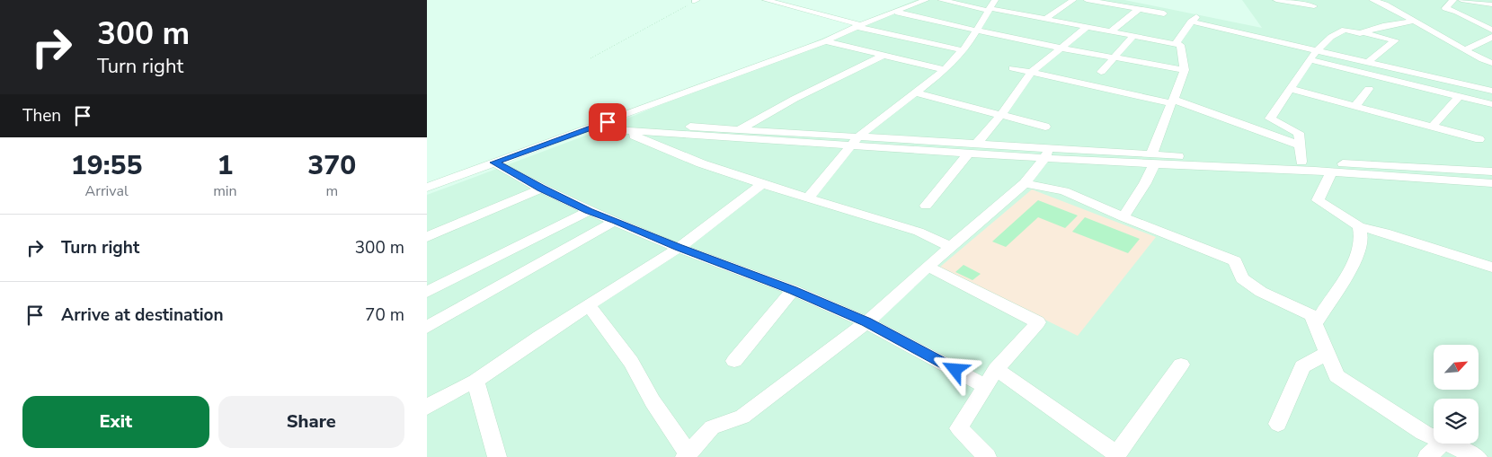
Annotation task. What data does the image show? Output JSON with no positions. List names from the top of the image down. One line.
{"north":"top right","page":{"turn":["300 m","Turn right"],"then":"Then","eta":["19:55","Arrival","1","min","370","m"],"list":[{"name":"Turn right","value":"300 m"},{"name":"Arrive at destination","value":"70 m"}],"buttons":["Exit","Share"]}}
